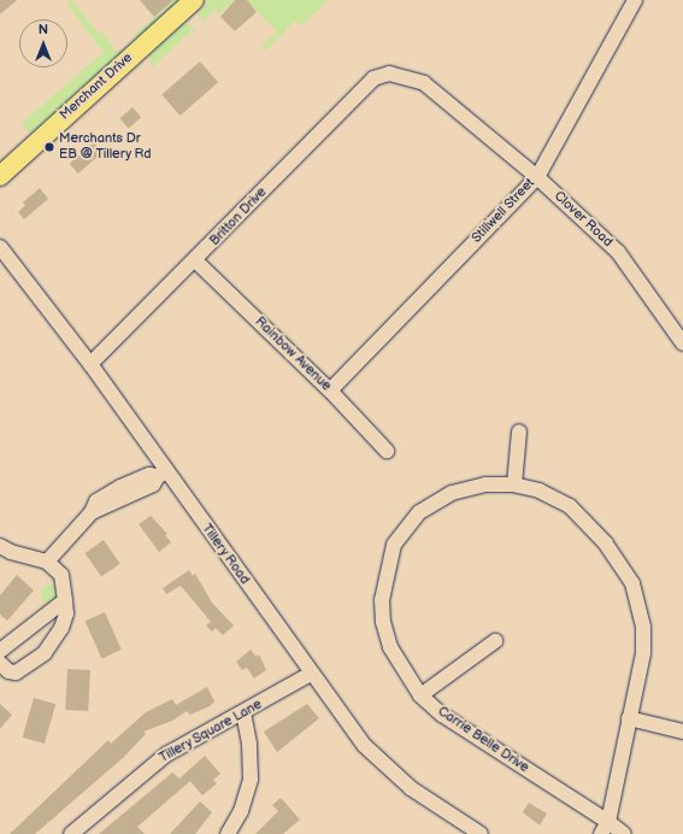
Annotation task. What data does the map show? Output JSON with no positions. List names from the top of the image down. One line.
{"streets":{"main road":["Merchant Drive"],"street":["Stillwell Street","Britton Drive","Clover Road","Rainbow Avenue","Tillery Road","Tillery Square Lane","Carrie Belle Drive"]},"crossings":[["Stillwell Street","Clover Road"],["Stillwell Street","Rainbow Avenue"],["Britton Drive","Clover Road"],["Britton Drive","Rainbow Avenue"],["Britton Drive","Tillery Road"],["Tillery Road","Tillery Square Lane"]],"places":["Merchants Dr EB @ Tillery Rd"],"north":"top"}
